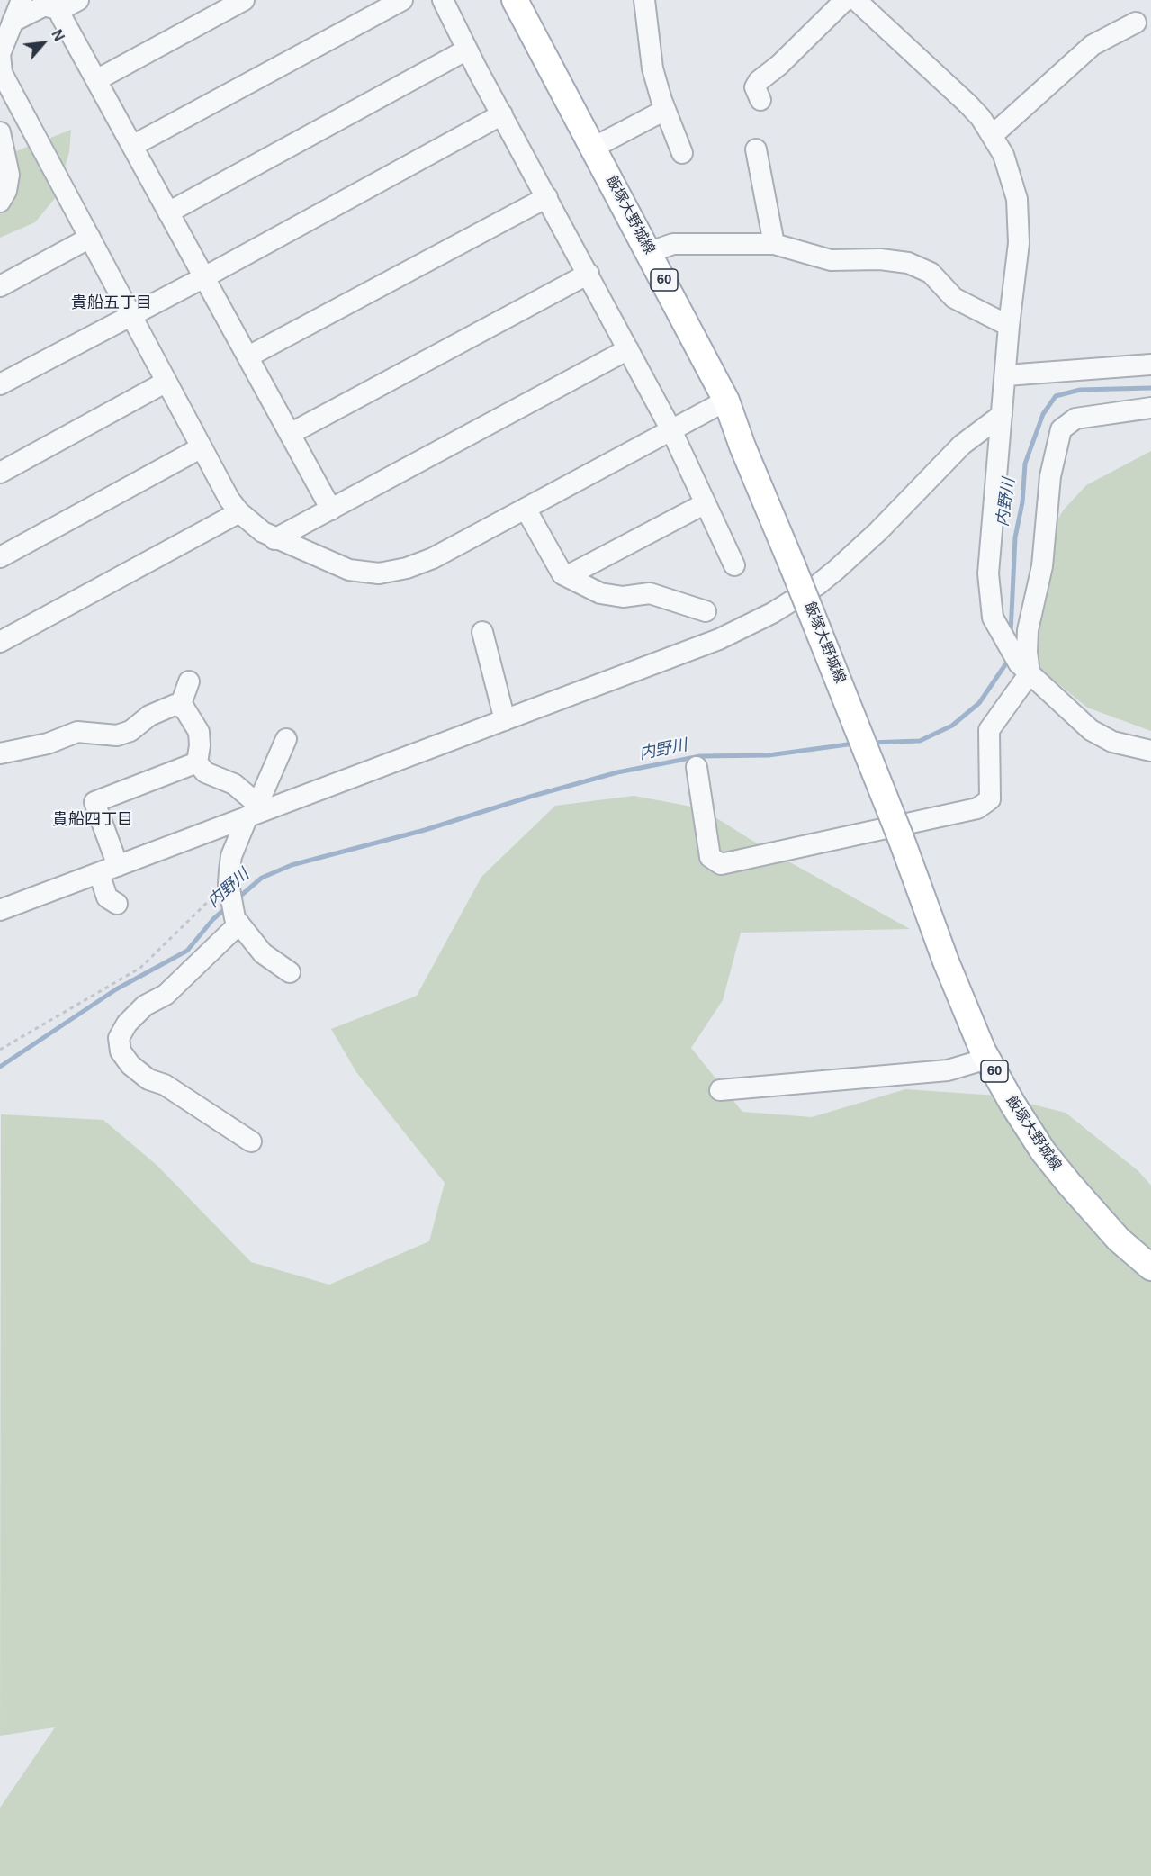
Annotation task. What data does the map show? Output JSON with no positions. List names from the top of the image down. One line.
{"streets":{"main road":["飯塚大野城線","60"]},"districts":["貴船五丁目","貴船四丁目"],"water":["内野川"],"north":"top right"}
